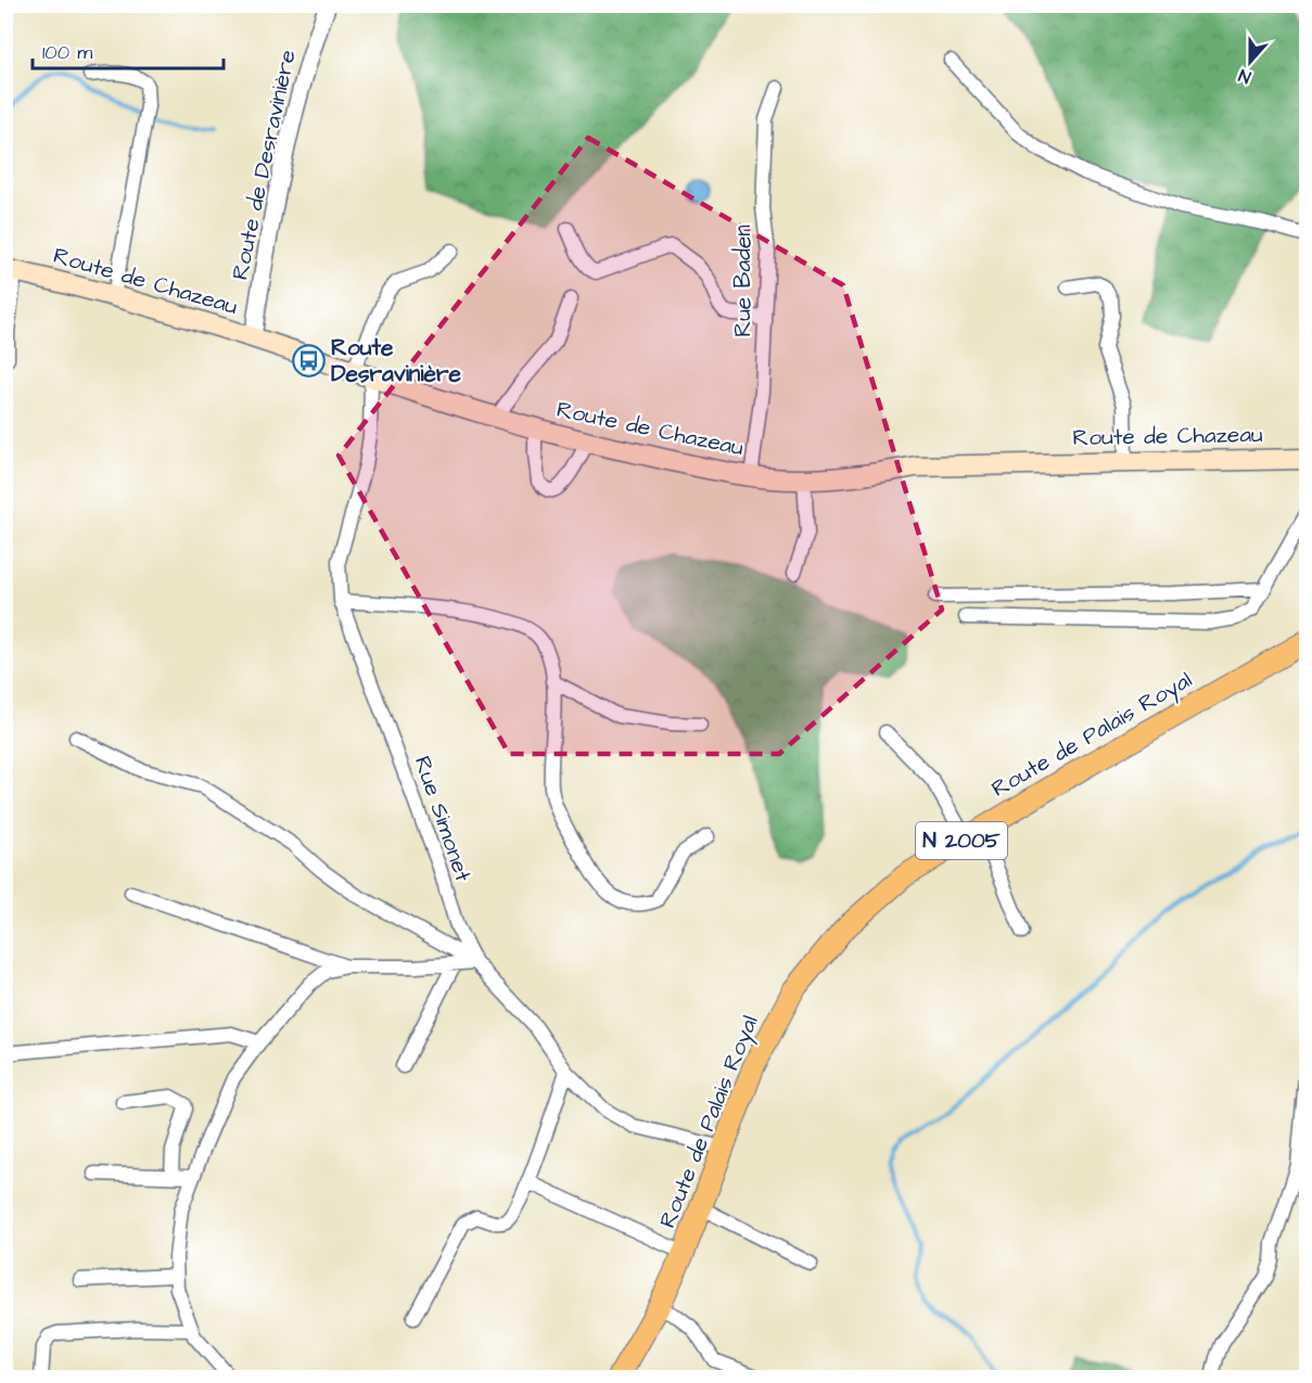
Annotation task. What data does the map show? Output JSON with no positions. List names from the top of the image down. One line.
{"streets":{"main road":["Route de Chazeau","Route de Palais Royal","N 2005"],"street":["Route de Desravinière","Rue Baden","Rue Simonet"]},"crossings":[["Route de Desravinière","Route de Chazeau"],["Route de Chazeau","Rue Baden"],["Route de Chazeau","Rue Simonet"],["Route de Palais Royal","Rue Simonet"]],"places":{"bus stop":["Route Desravinière"]},"scale_bar":"100 m","north":"bottom"}
